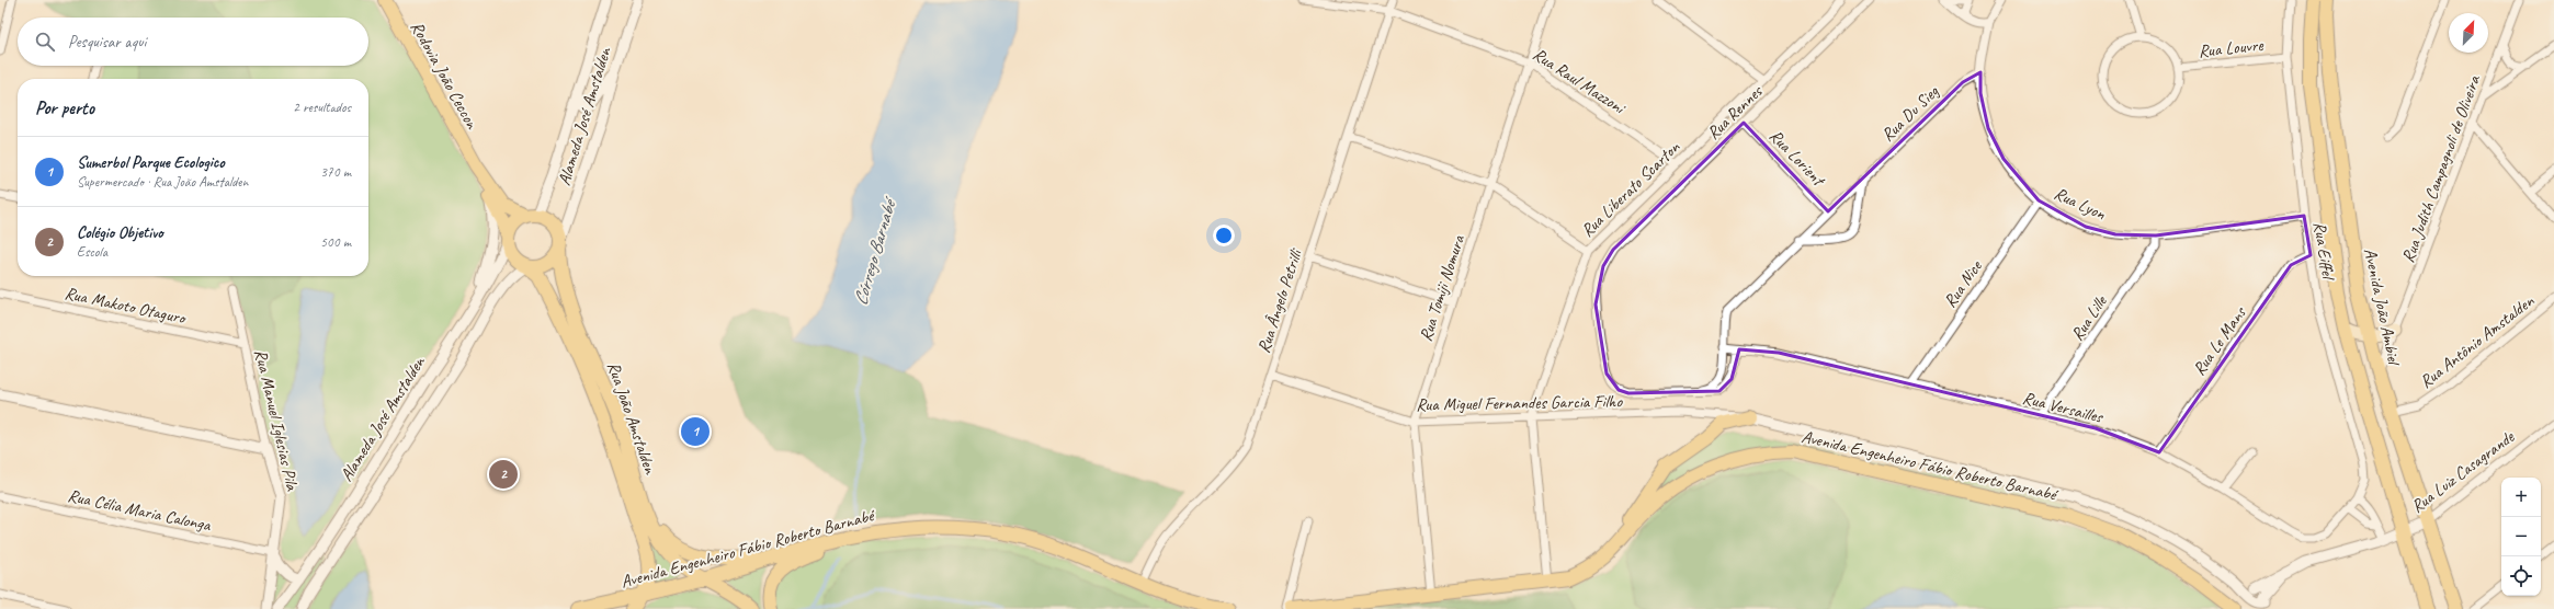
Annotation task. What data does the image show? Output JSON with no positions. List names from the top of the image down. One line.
{"streets":{"main road":["Rodovia João Ceccon","Avenida João Ambiel","Rua João Amstalden","Avenida Engenheiro Fábio Roberto Barnabé"],"street":["Rua Louvre","Rua Raul Mazzoni","Rua Rennes","Rua Du Sieg","Alameda José Amstalden","Rua Lorient","Rua Judith Campagnoli de Oliveira","Rua Liberato Scarton","Rua Lyon","Rua Eiffel","Rua Nice","Rua Tomiji Nomura","Rua Ângelo Petrilli","Rua Makoto Otaguro","Rua Lille","Rua Le Mans","Rua Antônio Amstalden","Rua Miguel Fernandes Garcia Filho","Rua Versailles","Rua Manuel Iglesias Pila","Rua Luiz Casagrande","Rua Célia Maria Calonga"]},"crossings":[["Rua Louvre","Rua Eiffel"],["Rua Raul Mazzoni","Rua Liberato Scarton"],["Rua Raul Mazzoni","Rua Tomiji Nomura"],["Rua Raul Mazzoni","Rua Ângelo Petrilli"],["Rua Rennes","Rua Du Sieg"],["Rua Rennes","Rua Lorient"],["Rua Rennes","Rua Versailles"],["Rua Du Sieg","Rua Lorient"],["Rua Du Sieg","Rua Lyon"],["Rua Du Sieg","Rua Versailles"],["Alameda José Amstalden","Rua João Amstalden"],["Rua Judith Campagnoli de Oliveira","Avenida João Ambiel"],["Rua Liberato Scarton","Rua Miguel Fernandes Garcia Filho"],["Rua Liberato Scarton","Avenida Engenheiro Fábio Roberto Barnabé"],["Rua Lyon","Rua Eiffel"],["Rua Lyon","Rua Nice"],["Rua Lyon","Rua Lille"],["Rua Eiffel","Rua Le Mans"],["Rua Eiffel","Rua Versailles"],["Rua Nice","Rua Versailles"],["Rua Tomiji Nomura","Rua Miguel Fernandes Garcia Filho"],["Rua Tomiji Nomura","Avenida Engenheiro Fábio Roberto Barnabé"],["Rua Ângelo Petrilli","Rua Miguel Fernandes Garcia Filho"],["Rua Ângelo Petrilli","Avenida Engenheiro Fábio Roberto Barnabé"],["Rua Makoto Otaguro","Rua Manuel Iglesias Pila"],["Avenida João Ambiel","Rua Antônio Amstalden"],["Avenida João Ambiel","Rua Luiz Casagrande"],["Rua Lille","Rua Versailles"],["Rua Le Mans","Rua Versailles"],["Rua João Amstalden","Avenida Engenheiro Fábio Roberto Barnabé"],["Rua Manuel Iglesias Pila","Rua Célia Maria Calonga"]],"water":["Córrego Barnabé"],"north":"top right","page":{"search":"Pesquisar aqui","heading":["Por perto","2 resultados"],"list":[{"mark":"1","name":"Sumerbol Parque Ecologico","note":"Supermercado · Rua João Amstalden","value":"370 m"},{"mark":"2","name":"Colégio Objetivo","note":"Escola","value":"500 m"}],"pins":["1","2"],"map_buttons":["+","−"]}}
